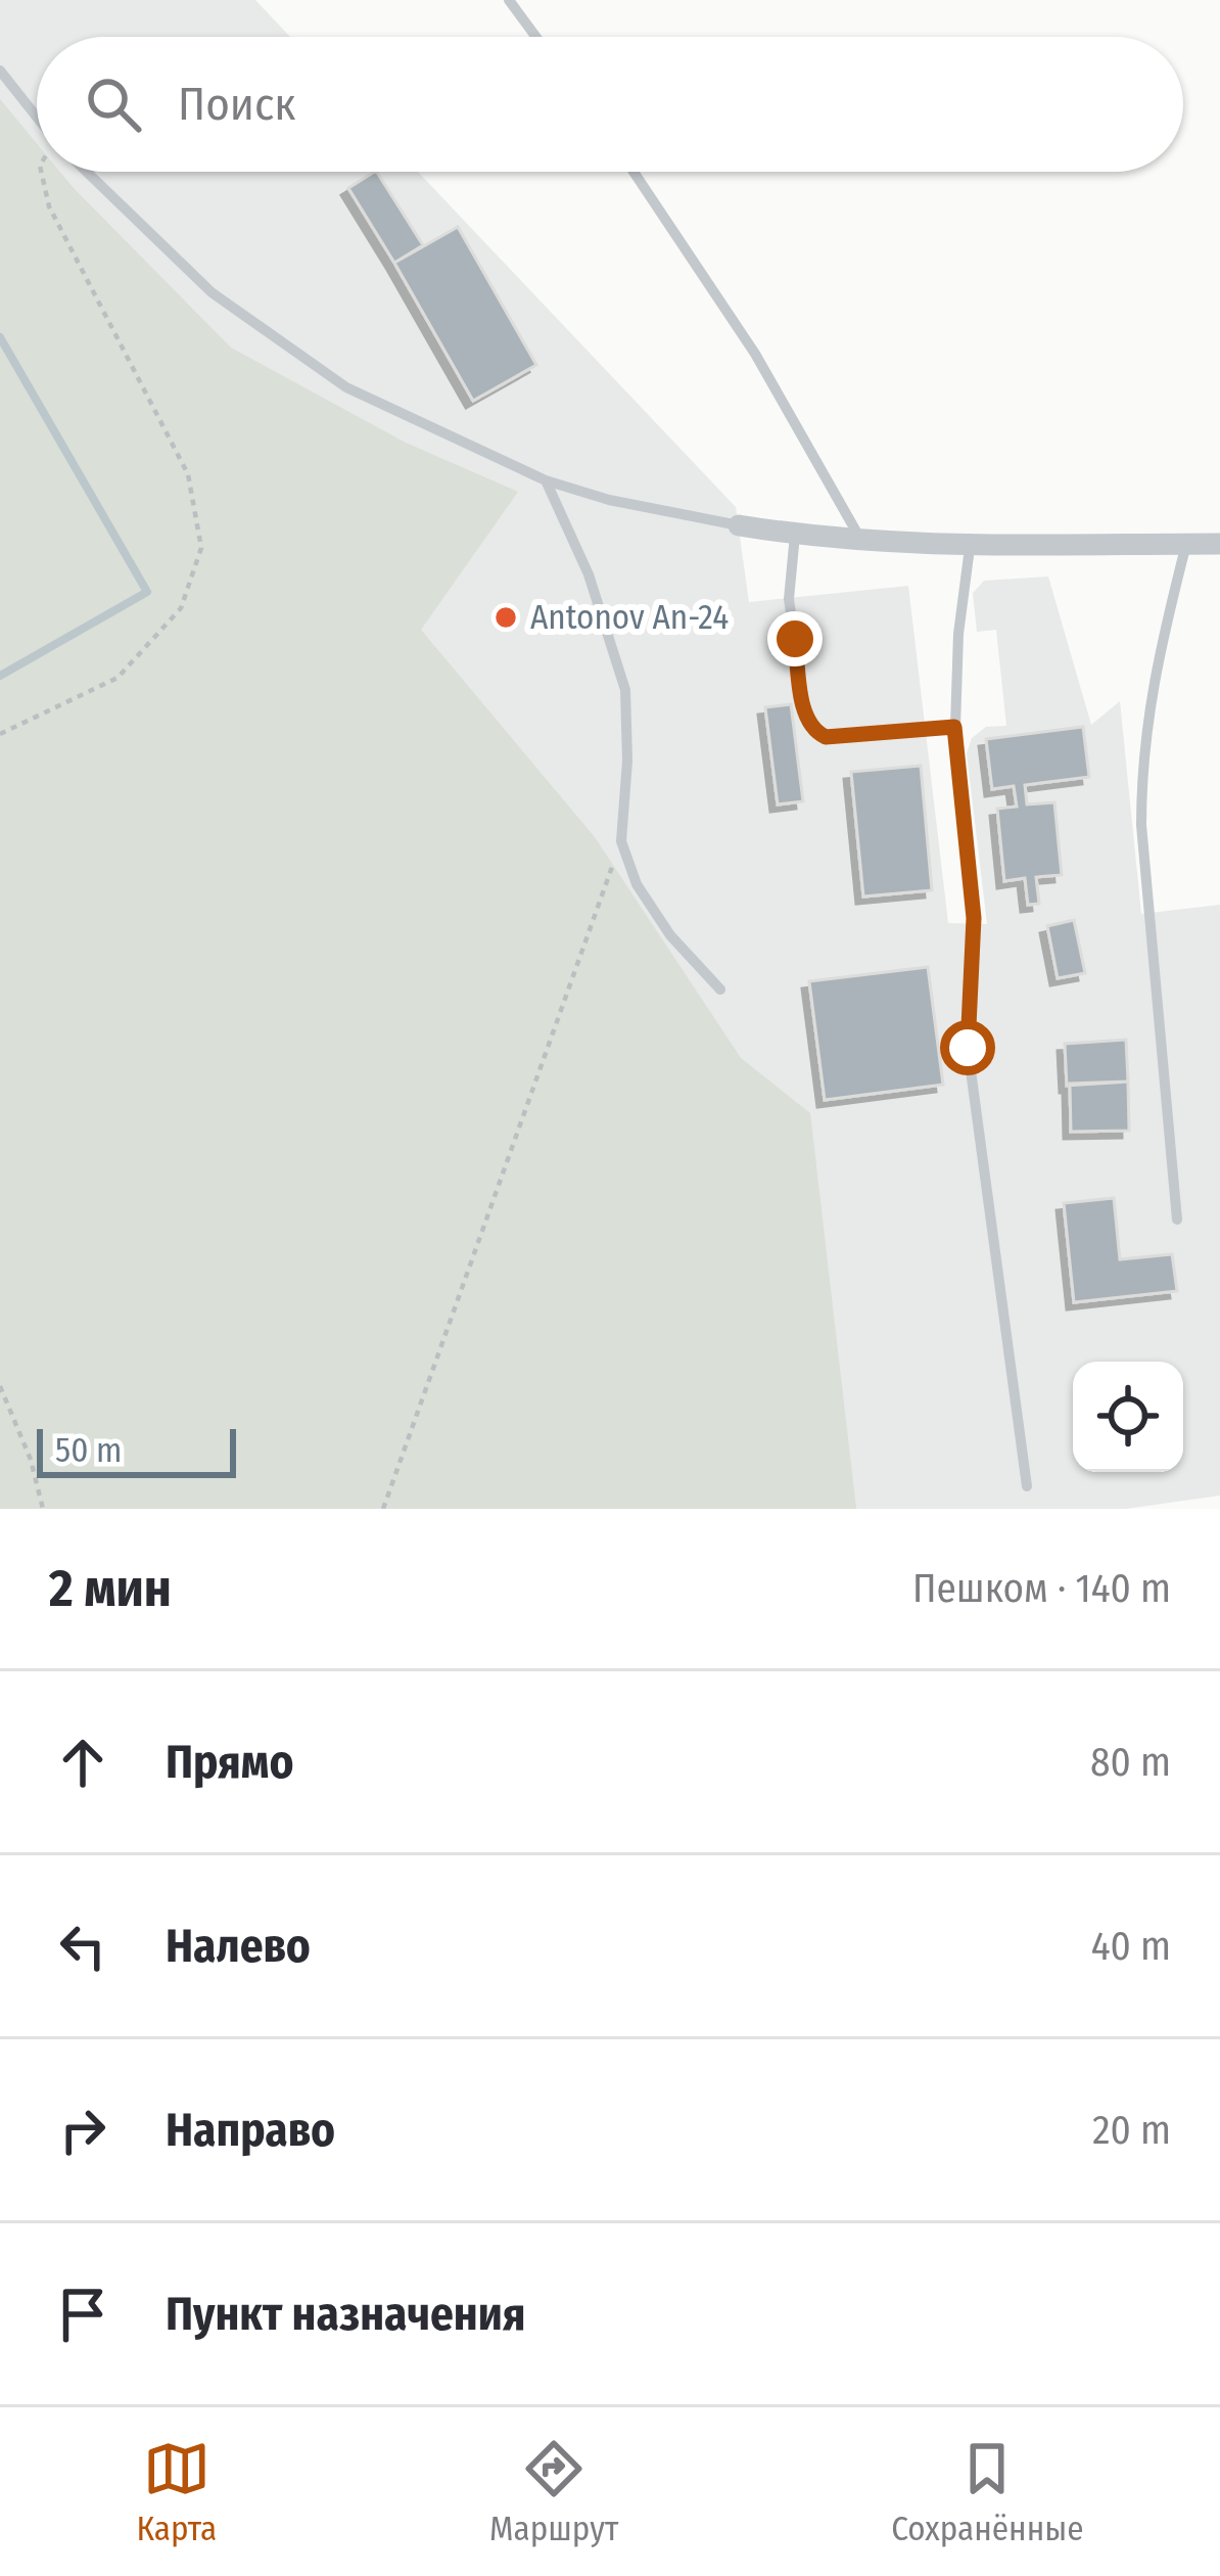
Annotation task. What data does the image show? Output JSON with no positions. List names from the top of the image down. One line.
{"places":["Antonov An-24"],"scale_bar":"50 m","page":{"search":"Поиск","scale":"50 m","heading":["2 мин","Пешком · 140 m"],"list":[["Прямо","80 m"],["Налево","40 m"],["Направо","20 m"],"Пункт назначения"],"nav":["Карта","Маршрут","Сохранённые"]}}
